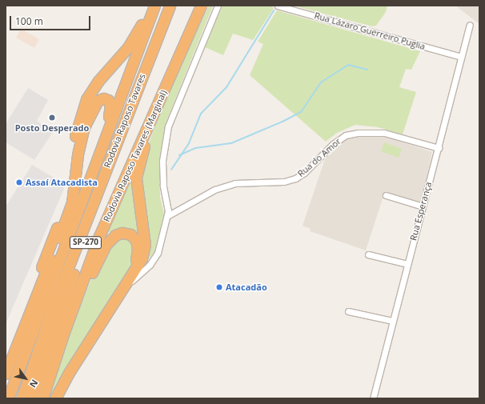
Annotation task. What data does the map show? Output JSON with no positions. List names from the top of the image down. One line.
{"streets":{"highway":["Rodovia Raposo Tavares","Rodovia Raposo Tavares (Marginal)","SP-270"],"street":["Rua Lázaro Guerreiro Puglia","Rua do Amor","Rua Esperança"]},"crossings":[["Rua Lázaro Guerreiro Puglia","Rua Esperança"],["Rua do Amor","Rua Esperança"]],"places":["Posto Desperado","Assaí Atacadista","Atacadão"],"scale_bar":"100 m","north":"bottom right"}
